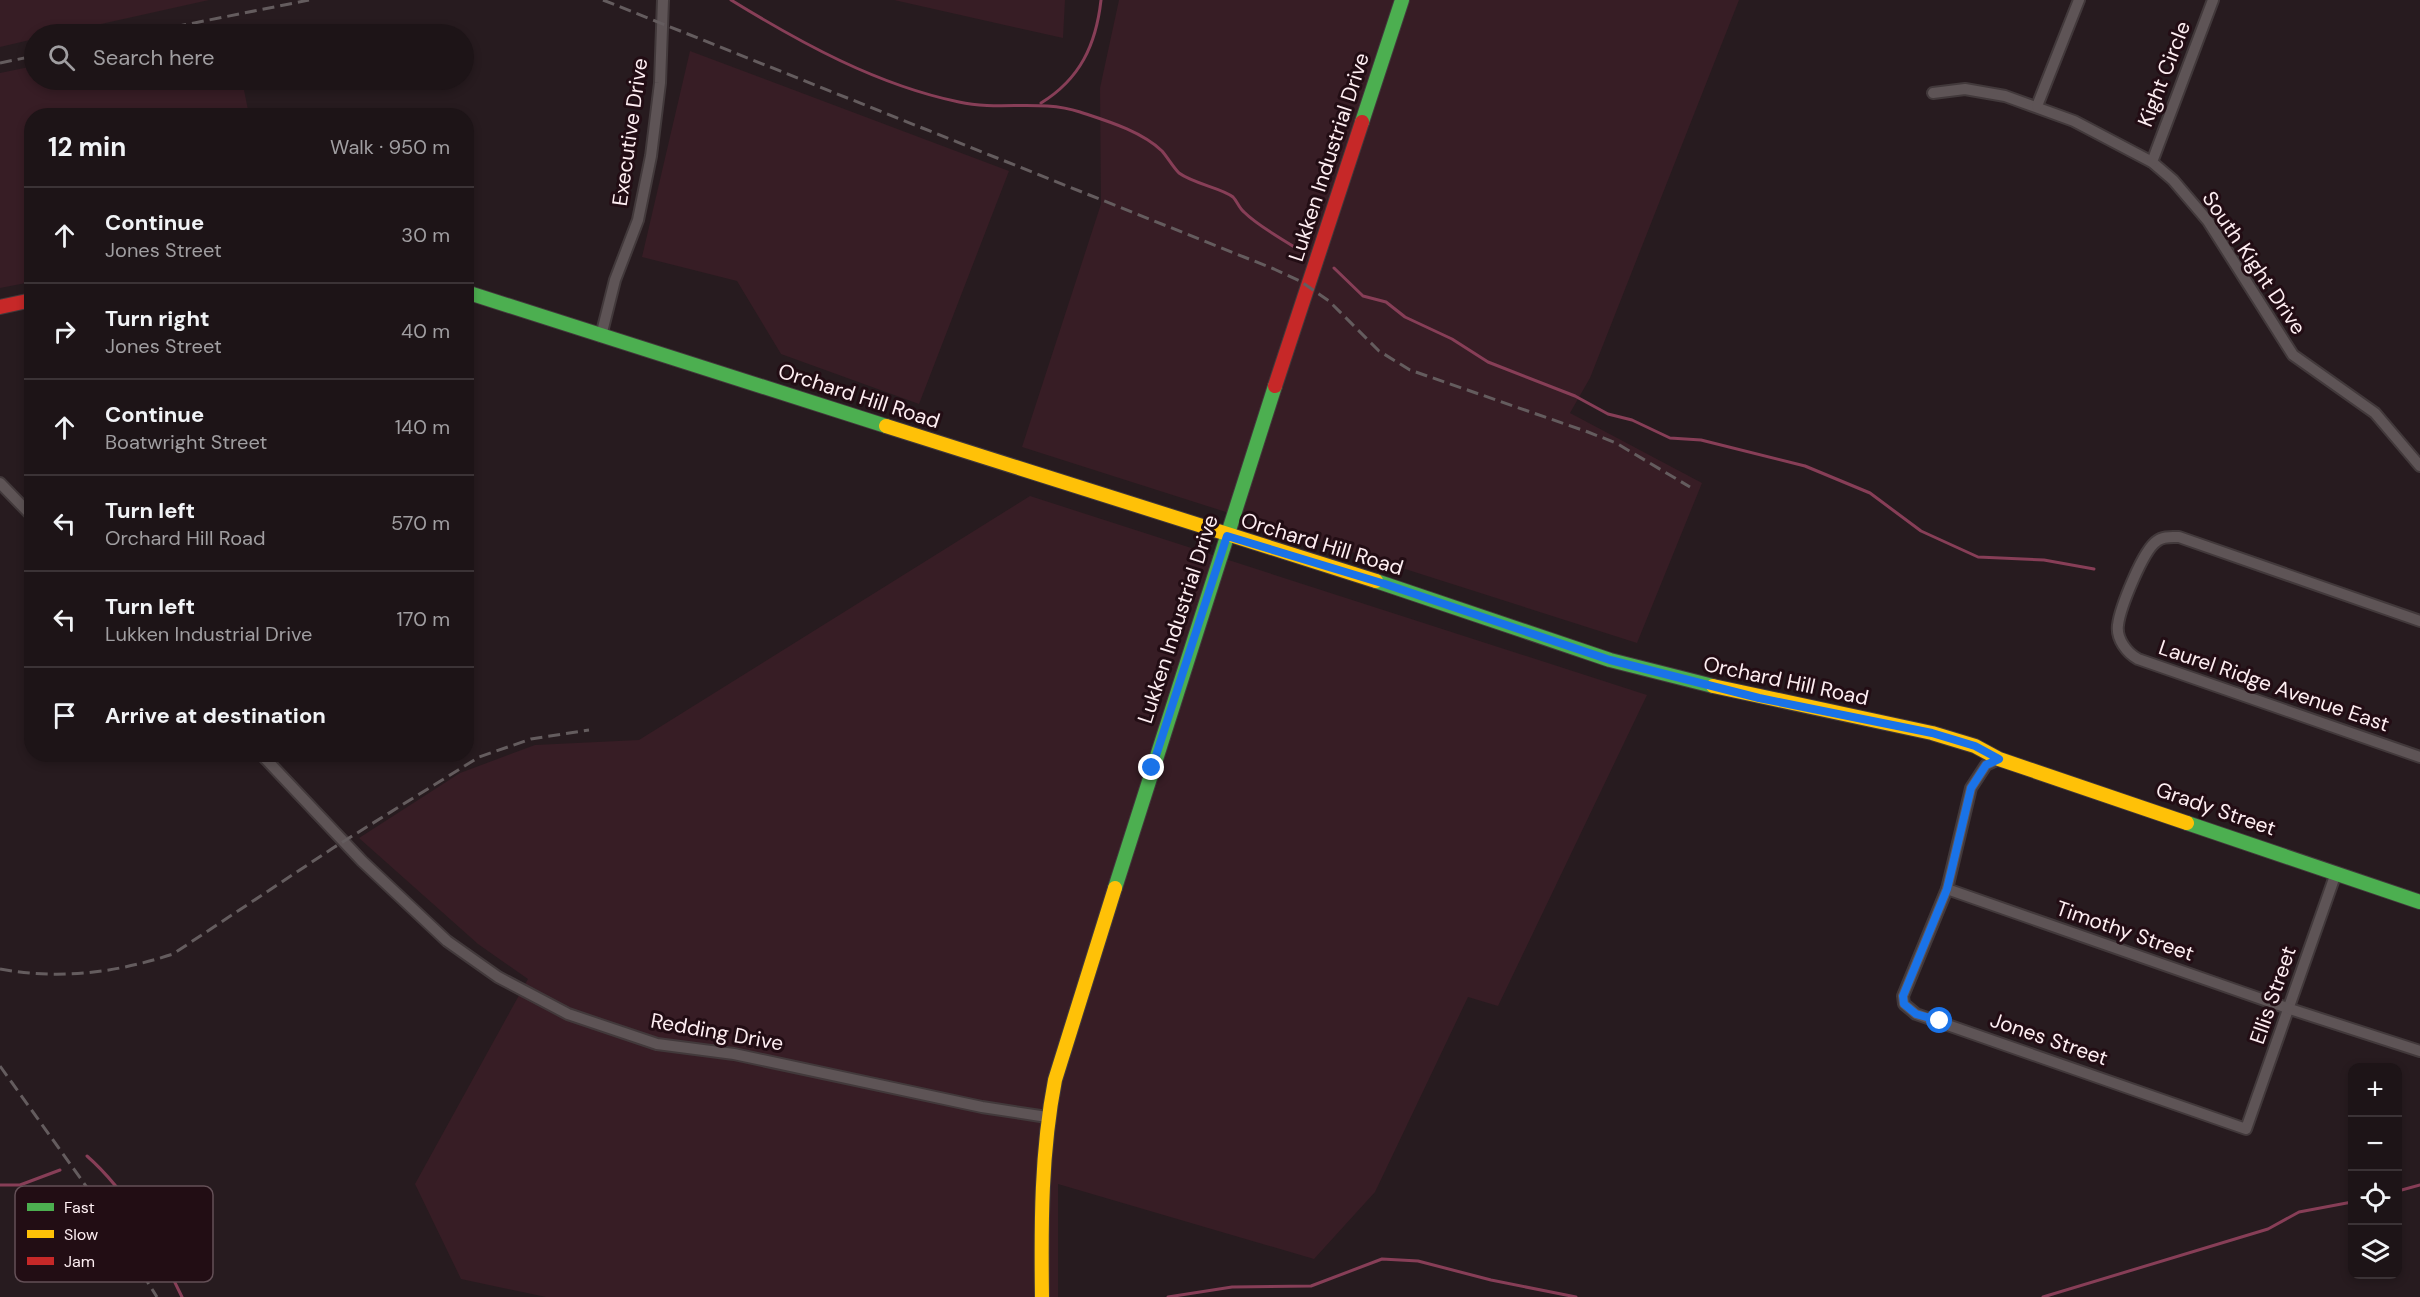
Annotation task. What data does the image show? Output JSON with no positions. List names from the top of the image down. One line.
{"streets":{"street":["Kight Circle","Executive Drive","Lukken Industrial Drive","South Kight Drive","Orchard Hill Road","Laurel Ridge Avenue East","Grady Street","Timothy Street","Ellis Street","Redding Drive","Jones Street"]},"crossings":[["Kight Circle","South Kight Drive"],["Executive Drive","Orchard Hill Road"],["Lukken Industrial Drive","Orchard Hill Road"],["Lukken Industrial Drive","Redding Drive"],["Orchard Hill Road","Grady Street"],["Grady Street","Ellis Street"],["Timothy Street","Ellis Street"],["Timothy Street","Jones Street"],["Ellis Street","Jones Street"]],"legend":["Fast","Slow","Jam"],"page":{"search":"Search here","heading":["12 min","Walk · 950 m"],"list":[["Continue","Jones Street","30 m"],["Turn right","Jones Street","40 m"],["Continue","Boatwright Street","140 m"],["Turn left","Orchard Hill Road","570 m"],["Turn left","Lukken Industrial Drive","170 m"],"Arrive at destination"],"map_buttons":["+","−"]}}
